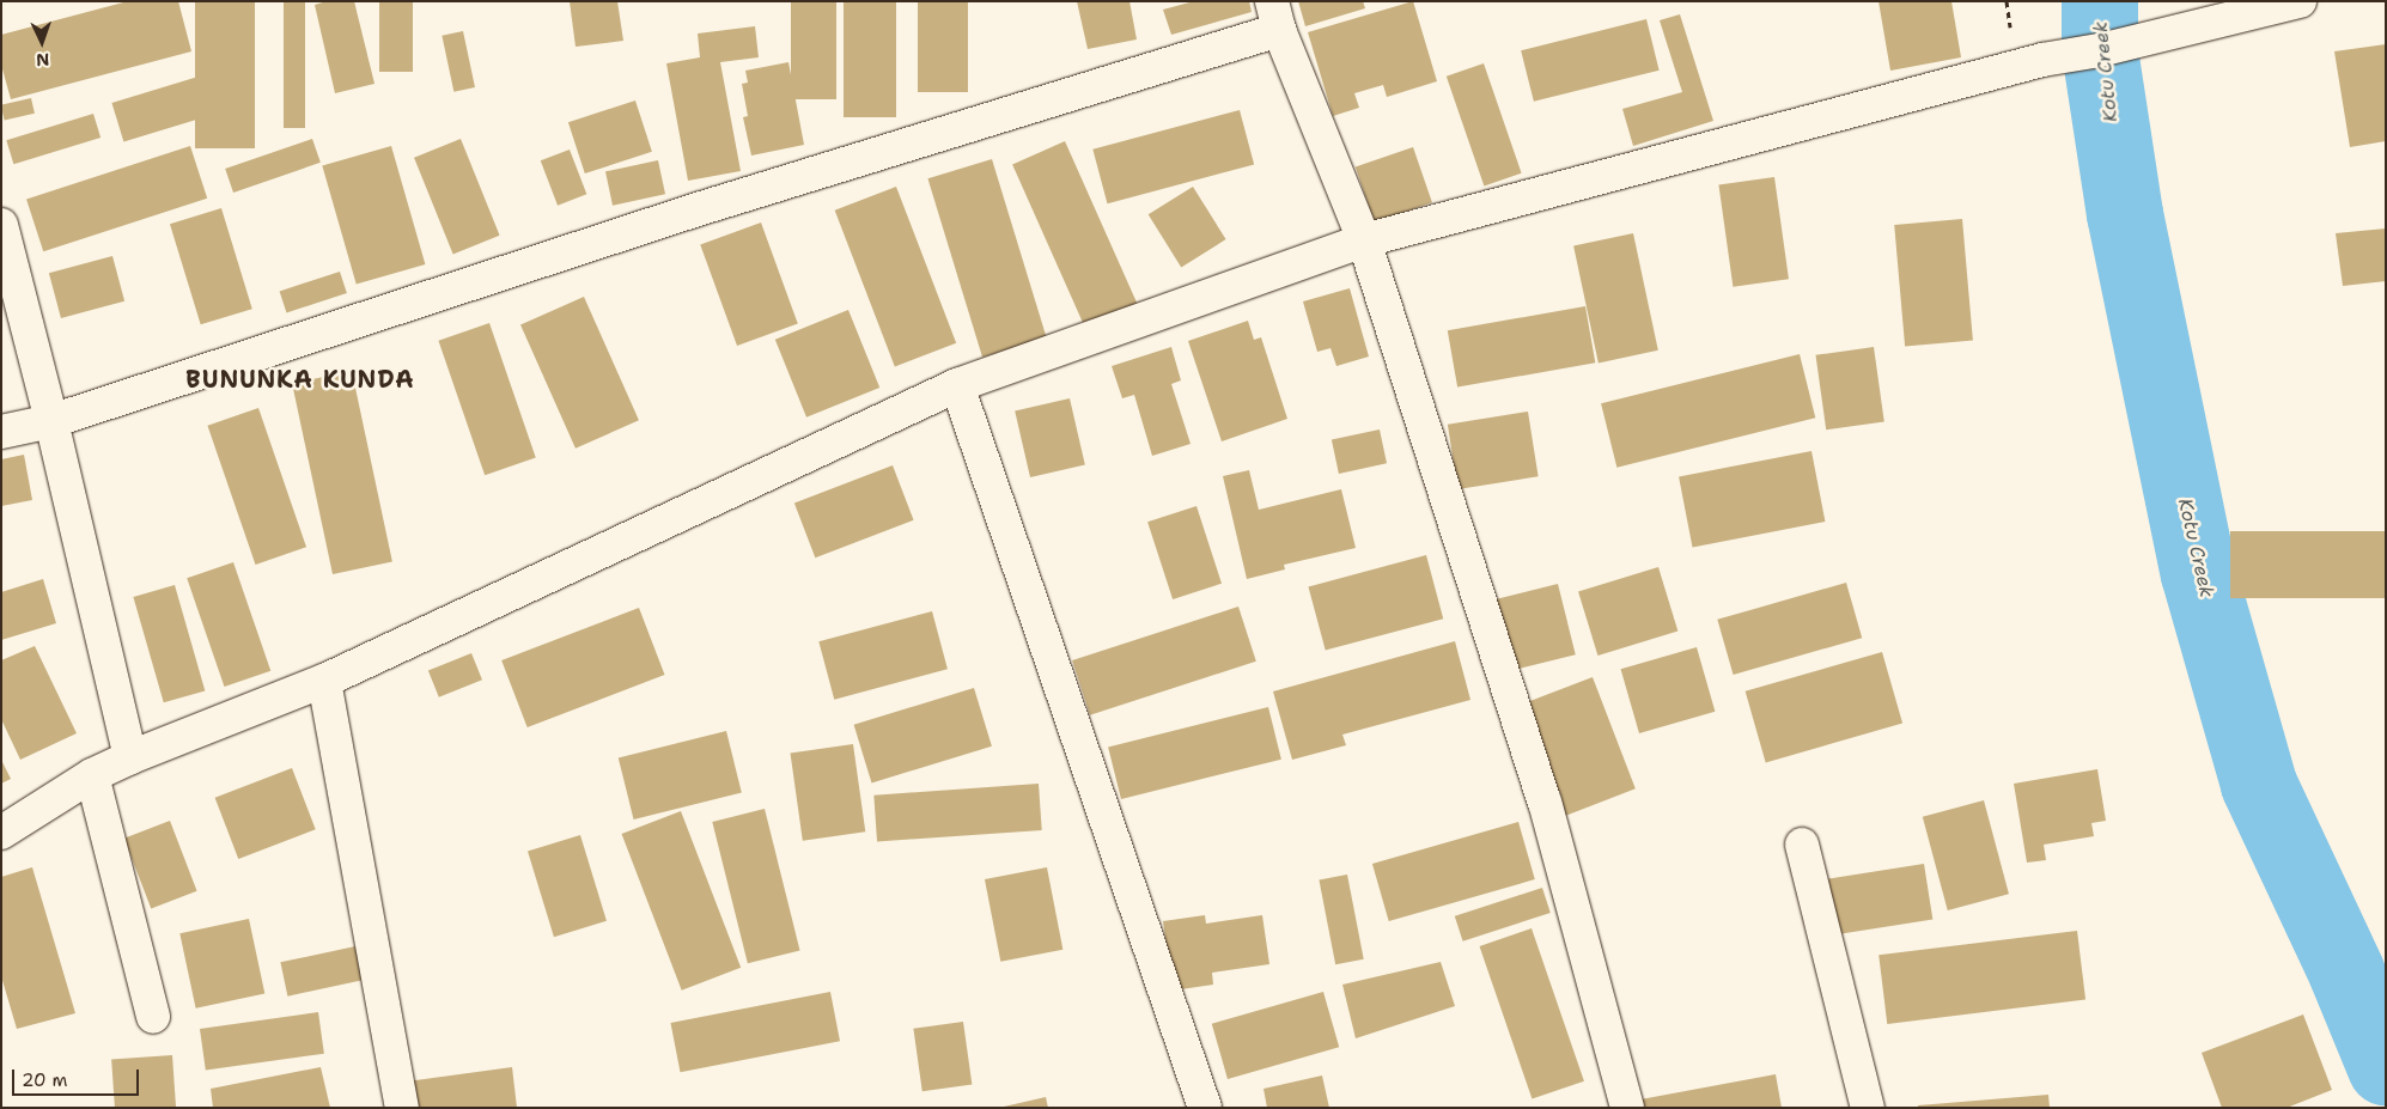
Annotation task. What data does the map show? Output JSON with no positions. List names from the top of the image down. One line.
{"districts":["BUNUNKA KUNDA"],"water":["Kotu Creek"],"scale_bar":"20 m","north":"bottom"}
